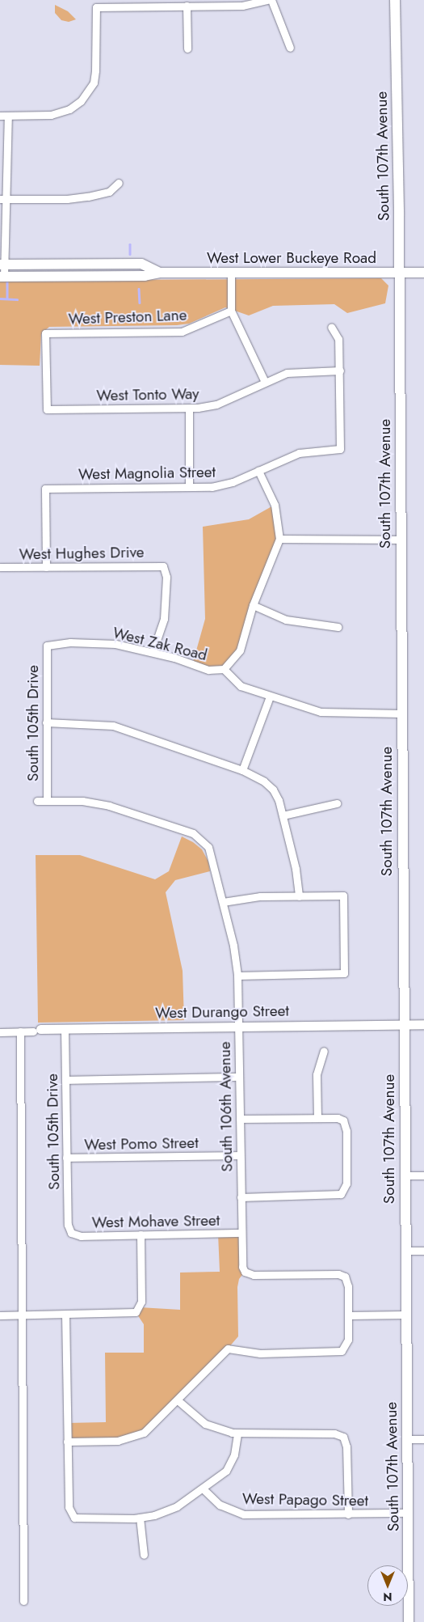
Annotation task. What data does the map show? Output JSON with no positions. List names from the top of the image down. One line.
{"streets":{"main road":["South 107th Avenue","West Lower Buckeye Road"],"street":["West Preston Lane","West Tonto Way","West Magnolia Street","West Hughes Drive","West Zak Road","South 105th Drive","West Durango Street","South 106th Avenue","West Pomo Street","West Mohave Street","West Papago Street"]},"crossings":[["South 107th Avenue","West Lower Buckeye Road"],["South 107th Avenue","West Zak Road"],["South 107th Avenue","West Durango Street"],["South 107th Avenue","West Papago Street"],["West Preston Lane","West Tonto Way"],["West Tonto Way","West Magnolia Street"],["West Magnolia Street","West Hughes Drive"],["West Hughes Drive","West Zak Road"],["West Zak Road","South 105th Drive"],["South 105th Drive","West Durango Street"],["South 105th Drive","South 106th Avenue"],["South 105th Drive","West Pomo Street"],["South 105th Drive","West Mohave Street"],["West Durango Street","South 106th Avenue"],["South 106th Avenue","West Pomo Street"],["South 106th Avenue","West Mohave Street"]],"north":"bottom"}
